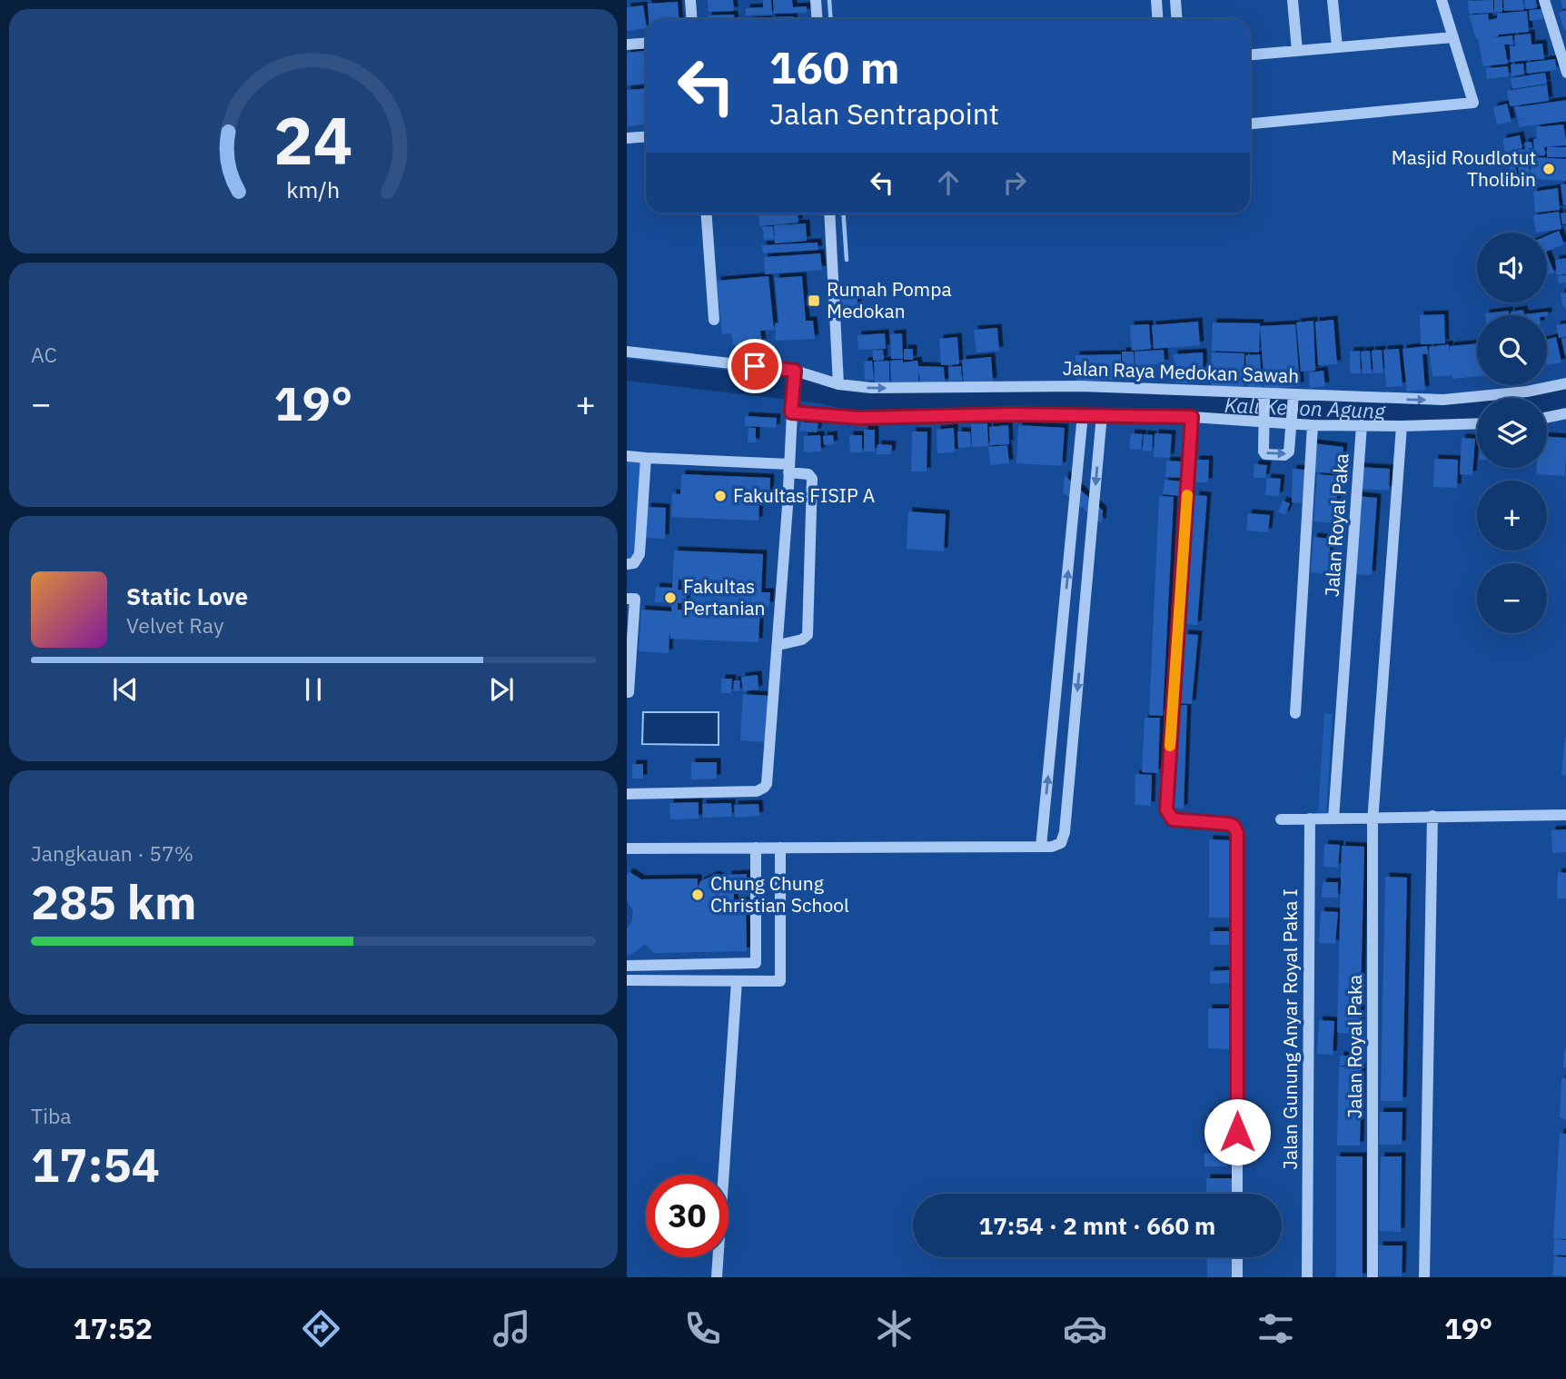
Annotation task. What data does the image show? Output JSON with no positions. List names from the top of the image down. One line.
{"streets":{"street":["Jalan Raya Medokan Sawah","Jalan Royal Paka","Jalan Gunung Anyar Royal Paka I"]},"water":["Kali Kebon Agung"],"places":{"other":["Masjid Roudlotut Tholibin","Fakultas FISIP A","Fakultas Pertanian","Chung Chung Christian School"],"transit":["Rumah Pompa Medokan"]},"page":{"turn":["160 m","Jalan Sentrapoint"],"map_buttons":["+","−"],"tile":["AC",["Jangkauan · 57%","285 km"],["Tiba","17:54"]],"heat":["−","19°","+"],"song":["Static Love","Velvet Ray"],"limit":"30","trip":"17:54 · 2 mnt · 660 m","tabs":["17:52","19°"],"gauge":["24","km/h"]}}
